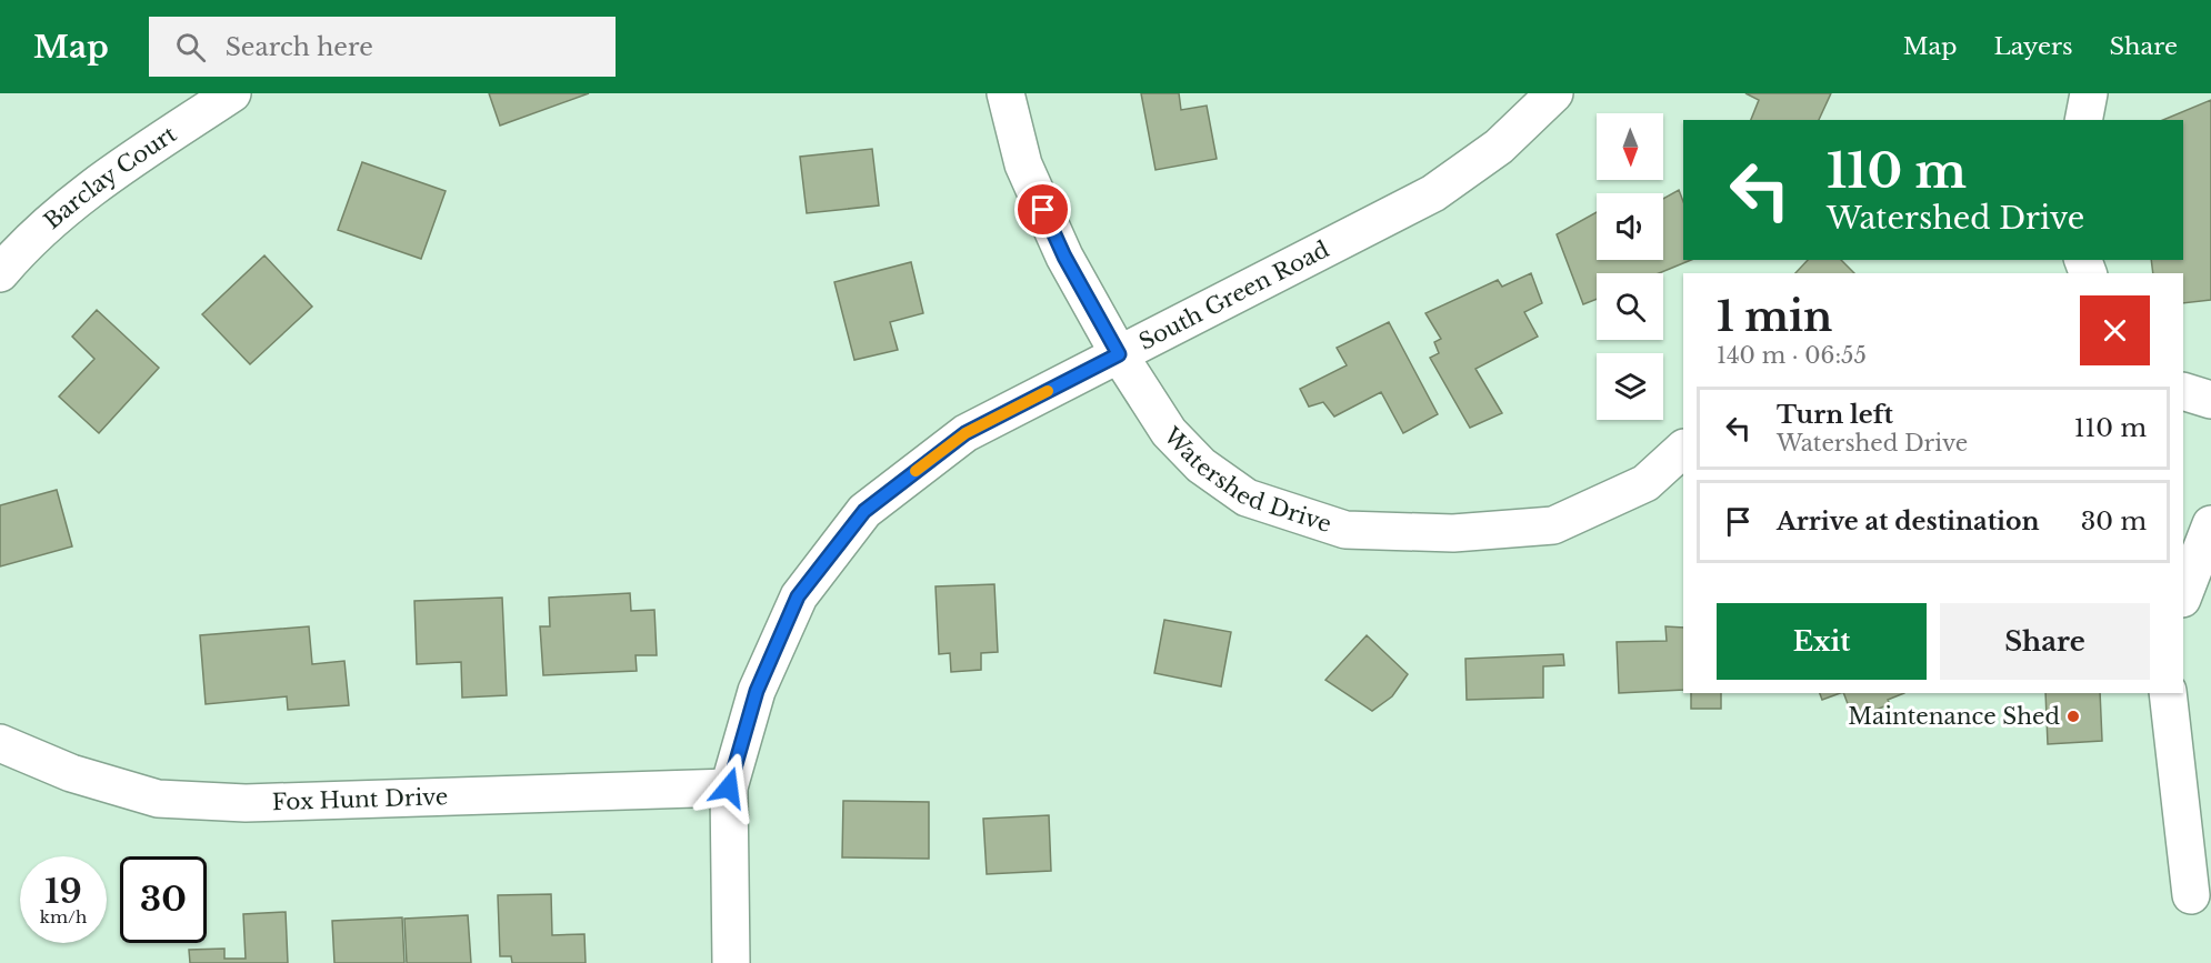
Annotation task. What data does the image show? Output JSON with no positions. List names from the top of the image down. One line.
{"streets":{"street":["Barclay Court","South Green Road","Watershed Drive","Fox Hunt Drive"]},"crossings":[["South Green Road","Watershed Drive"],["South Green Road","Fox Hunt Drive"]],"places":["Maintenance Shed"],"north":"bottom","page":{"header":"Map","search":"Search here","nav":["Map","Layers","Share"],"turn":["110 m","Watershed Drive"],"heading":["1 min","140 m · 06:55"],"list":[{"name":"Turn left","note":"Watershed Drive","value":"110 m"},{"name":"Arrive at destination","value":"30 m"}],"buttons":["Exit","Share"],"speed":"19 km/h","limit":"30"}}
